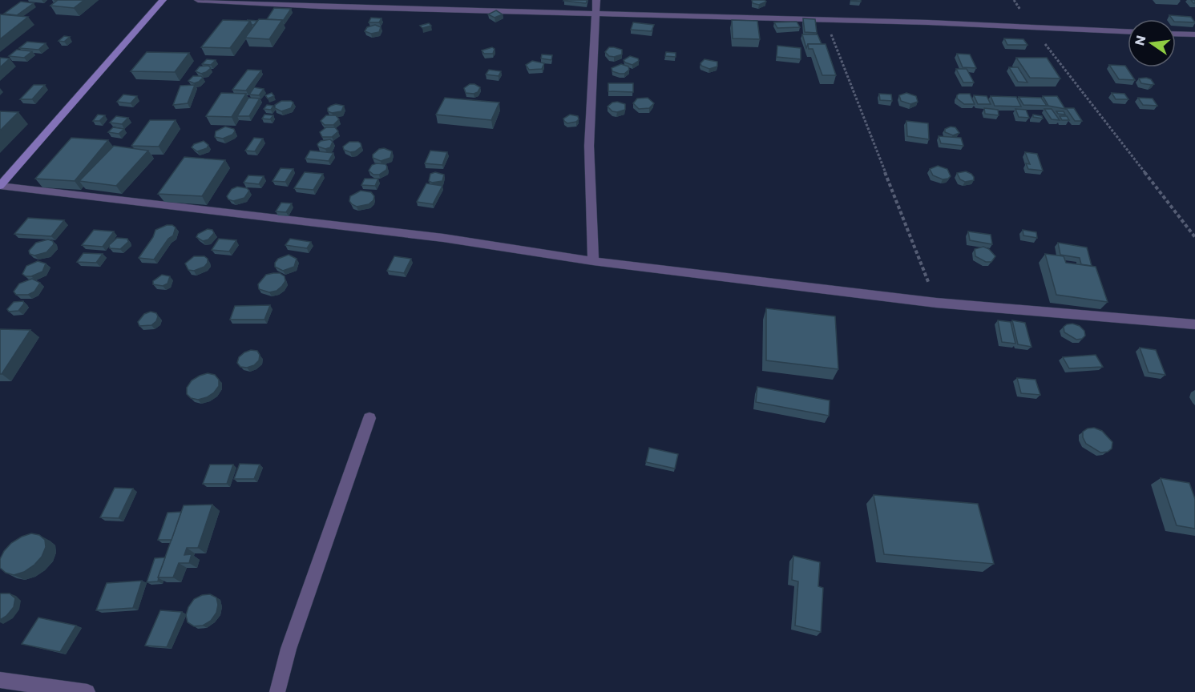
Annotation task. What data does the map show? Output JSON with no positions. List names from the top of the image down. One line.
{"north":"left"}
